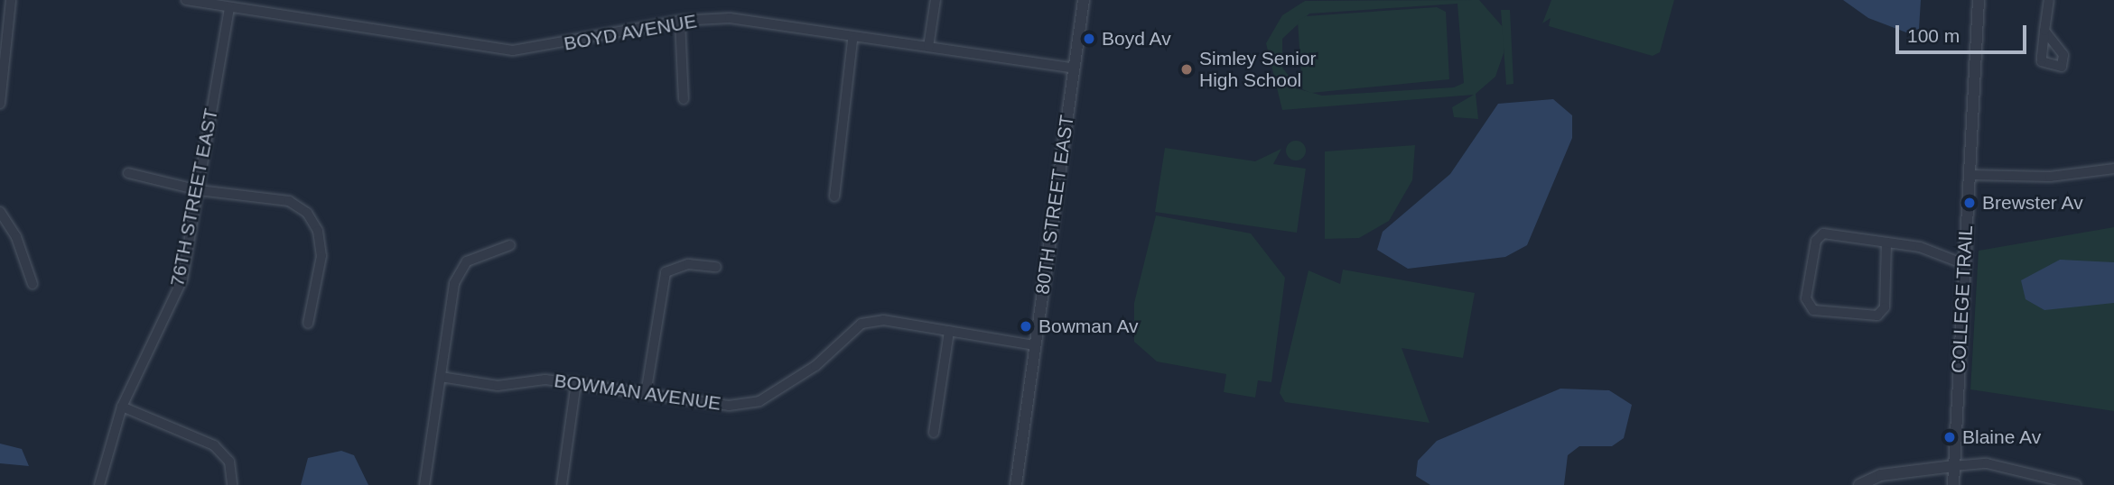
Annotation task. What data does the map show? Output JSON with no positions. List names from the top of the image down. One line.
{"streets":{"street":["BOYD AVENUE","76TH STREET EAST","80TH STREET EAST","COLLEGE TRAIL","BOWMAN AVENUE"]},"crossings":[["BOYD AVENUE","76TH STREET EAST"],["BOYD AVENUE","80TH STREET EAST"],["80TH STREET EAST","BOWMAN AVENUE"]],"places":["Boyd Av","Simley Senior High School","Brewster Av","Bowman Av","Blaine Av"],"scale_bar":"100 m"}
